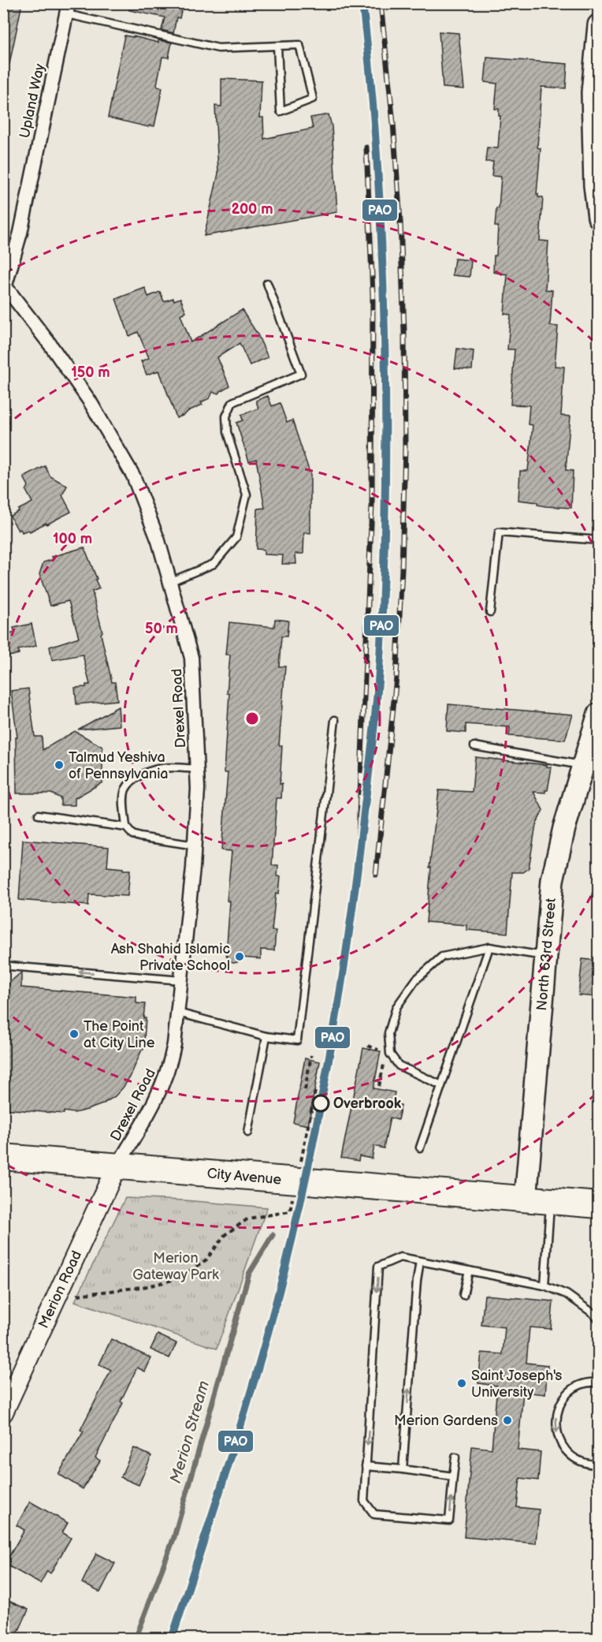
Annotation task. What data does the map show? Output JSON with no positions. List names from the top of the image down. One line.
{"streets":{"highway":["City Avenue"],"main road":["North 63rd Street"],"street":["Upland Way","Drexel Road","Merion Road"]},"crossings":[["Upland Way","Drexel Road"],["Drexel Road","City Avenue"],["Drexel Road","Merion Road"],["North 63rd Street","City Avenue"],["City Avenue","Merion Road"]],"water":["Merion Stream"],"parks":["Merion Gateway Park"],"places":["Talmud Yeshiva of Pennsylvania","Ash Shahid Islamic Private School","The Point at City Line","Overbrook","Saint Joseph's University","Merion Gardens"],"lines":["transit line PAO"],"rings":["200 m","150 m","100 m","50 m"]}
